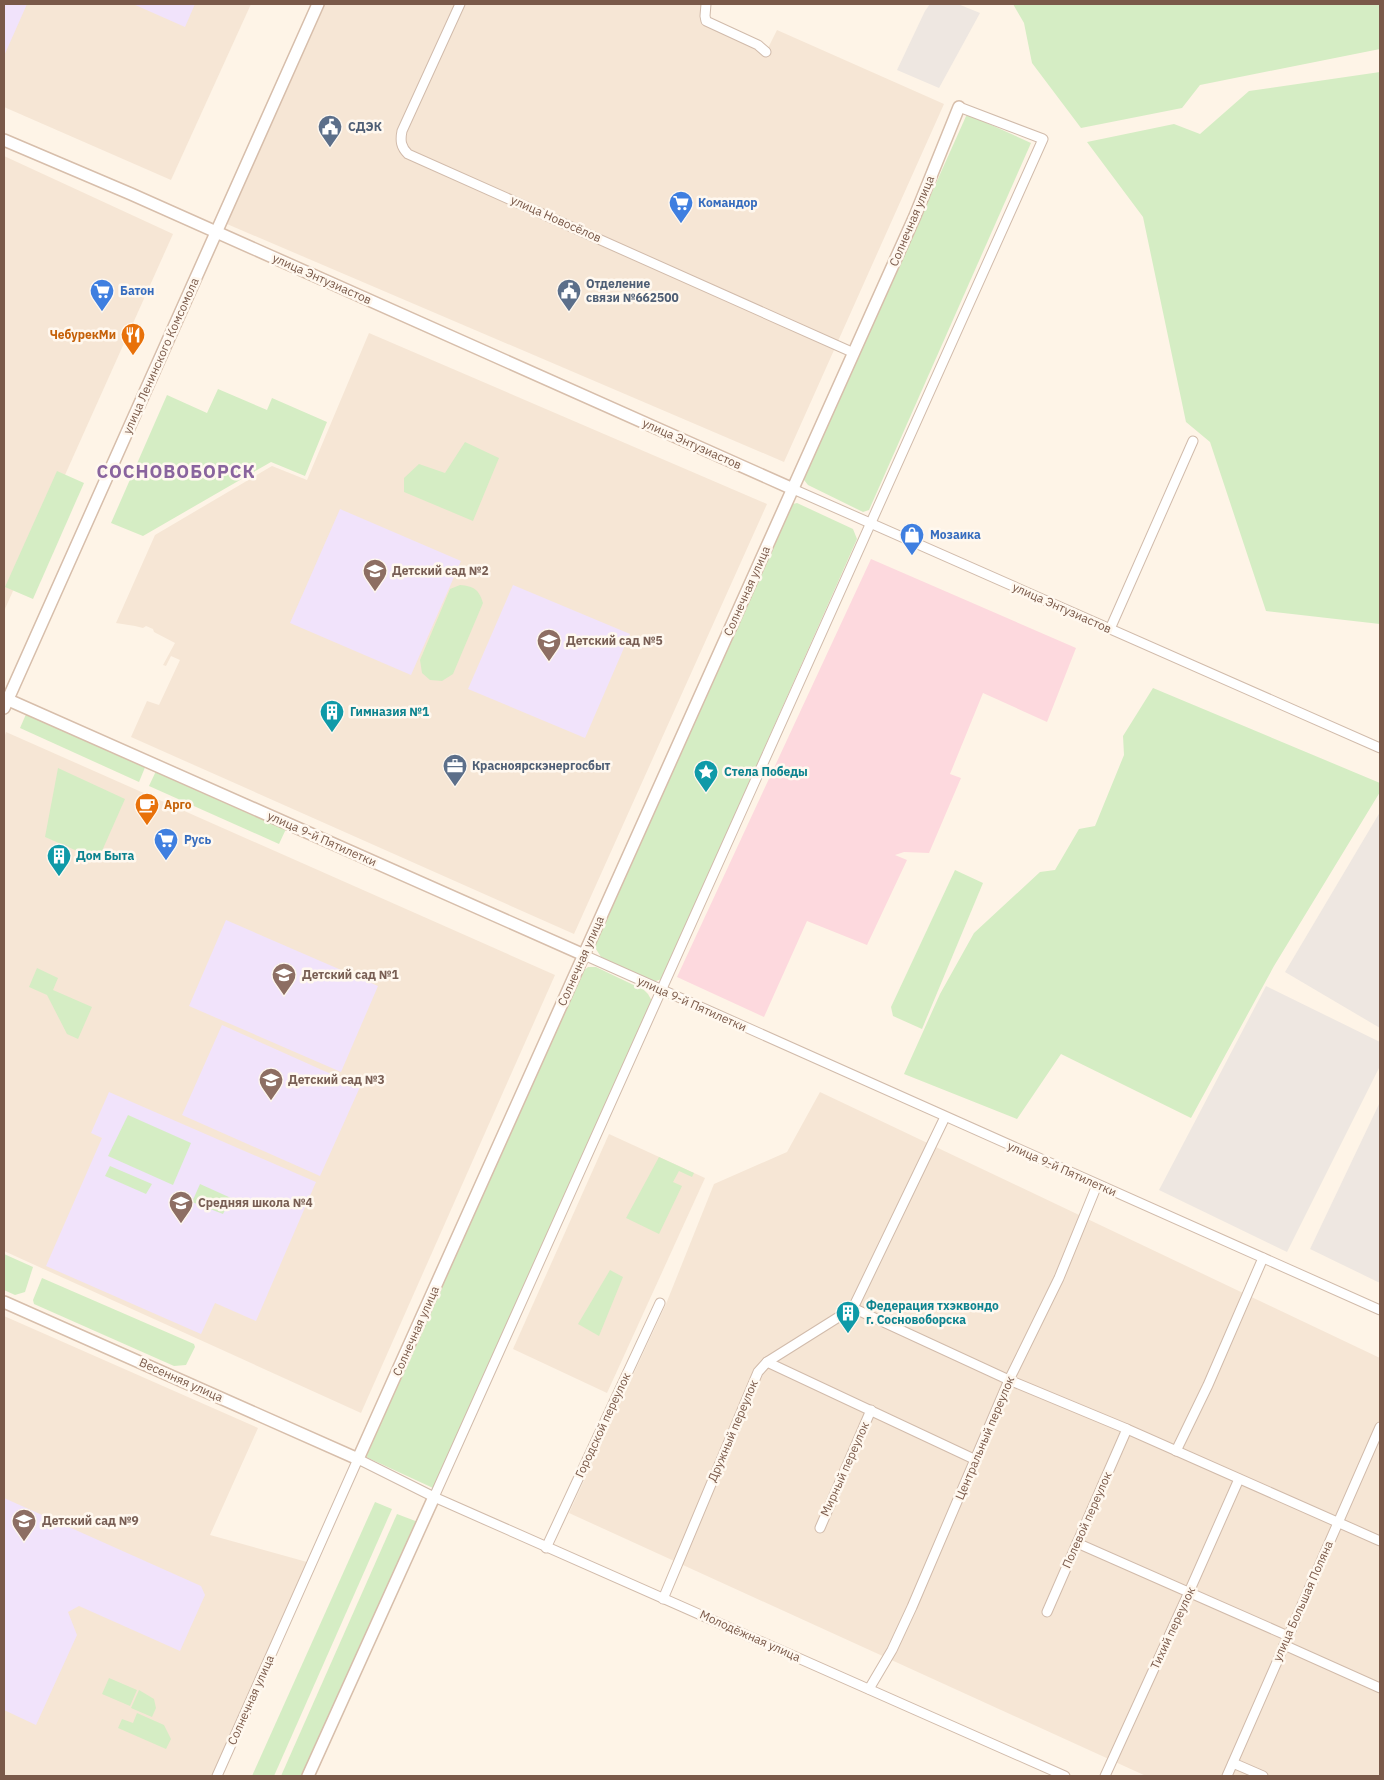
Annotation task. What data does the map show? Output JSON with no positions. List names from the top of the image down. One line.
{"streets":{"street":["улица Новосёлов","Солнечная улица","улица Энтузиастов","улица Ленинского Комсомола","улица 9-й Пятилетки","Весенняя улица","Городской переулок","Дружный переулок","Центральный переулок","Мирный переулок","Полевой переулок","улица Большая Поляна","Тихий переулок","Молодёжная улица"]},"crossings":[["улица Новосёлов","Солнечная улица"],["Солнечная улица","улица Энтузиастов"],["Солнечная улица","улица 9-й Пятилетки"],["Солнечная улица","Весенняя улица"],["Солнечная улица","Молодёжная улица"],["улица Энтузиастов","улица Ленинского Комсомола"],["улица Ленинского Комсомола","улица 9-й Пятилетки"],["улица 9-й Пятилетки","Центральный переулок"],["Весенняя улица","Молодёжная улица"],["Городской переулок","Молодёжная улица"],["Дружный переулок","Молодёжная улица"],["Центральный переулок","Молодёжная улица"]],"districts":["СОСНОВОБОРСК"],"places":{"public building":["СДЭК","Отделение связи №662500"],"supermarket":["Командор","Батон","Русь"],"restaurant":["ЧебурекМи"],"shop":["Мозаика"],"school or university":["Детский сад №2","Детский сад №5","Детский сад №1","Детский сад №3","Средняя школа №4","Детский сад №9"],"building":["Гимназия №1","Дом Быта","Федерация тхэквондо г. Сосновоборска"],"office":["Красноярскэнергосбыт"],"place":["Стела Победы"],"cafe":["Арго"]}}
